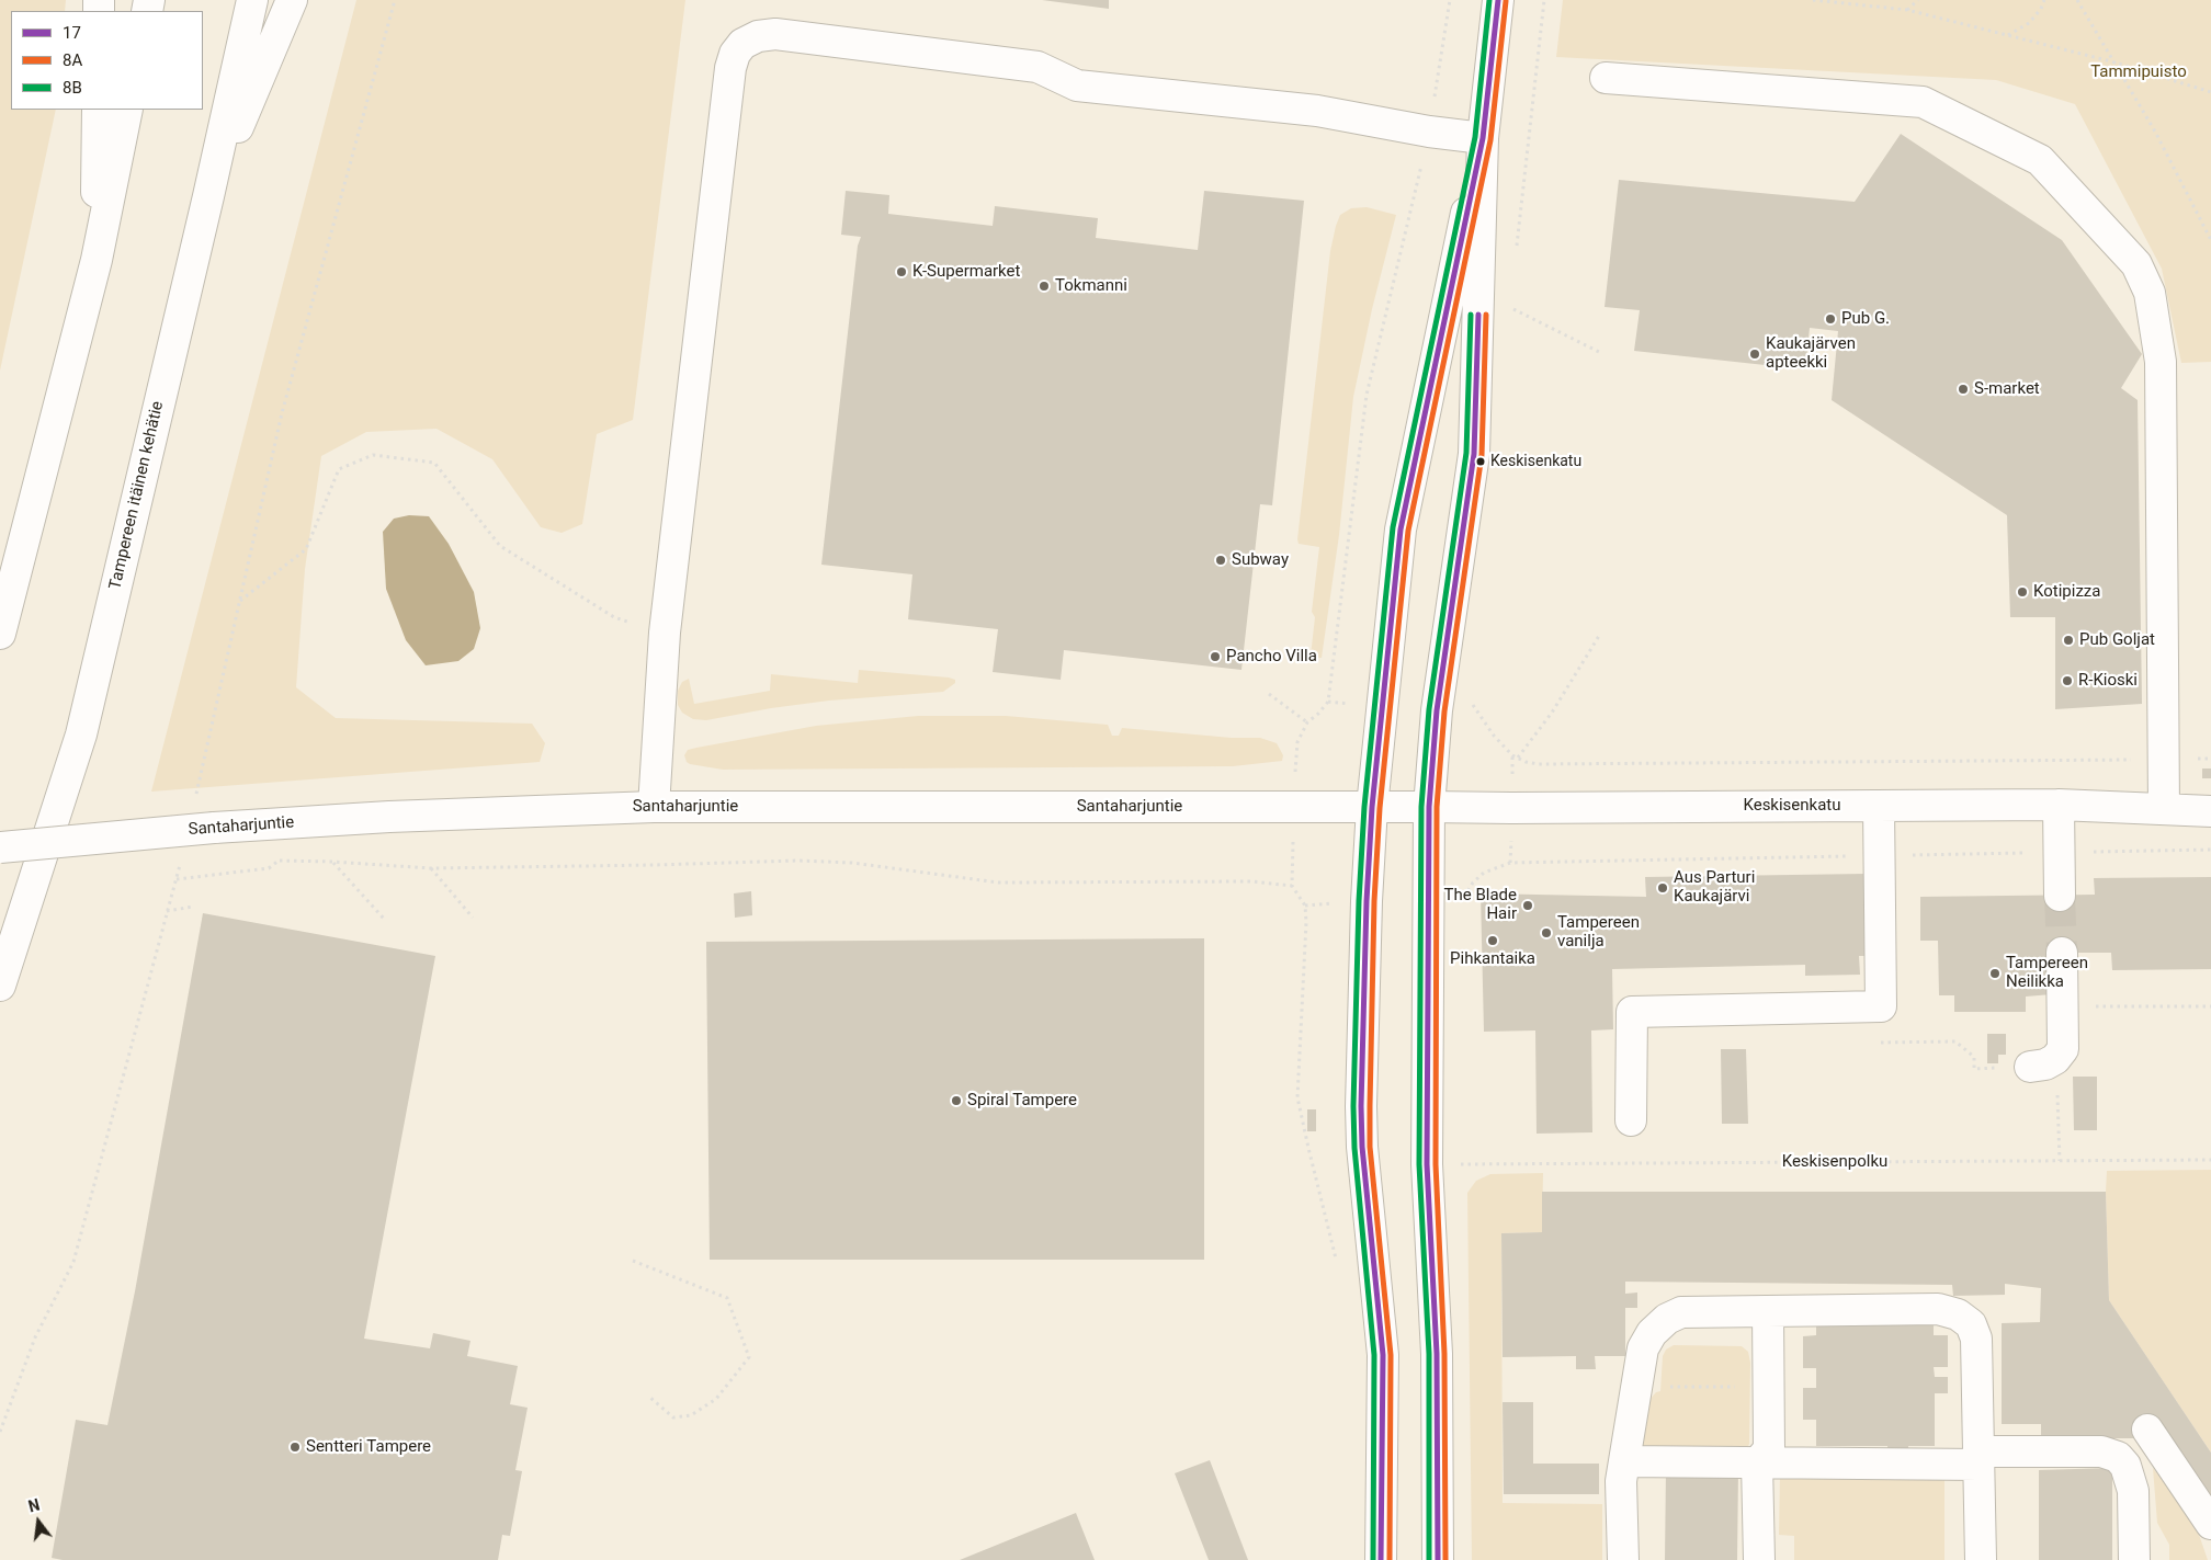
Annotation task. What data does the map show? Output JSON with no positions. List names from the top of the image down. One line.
{"streets":{"main road":["Tampereen itäinen kehätie","Keskisenkatu","Santaharjuntie"],"path":["Keskisenpolku"]},"crossings":[["Keskisenkatu","Santaharjuntie"]],"parks":["Tammipuisto"],"places":["K-Supermarket","Tokmanni","Pub G.","Kaukajärven apteekki","S-market","Keskisenkatu","Subway","Kotipizza","Pub Goljat","Pancho Villa","R-Kioski","Aus Parturi Kaukajärvi","The Blade Hair","Tampereen vanilja","Pihkantaika","Tampereen Neilikka","Spiral Tampere","Sentteri Tampere"],"lines":["transit line 17","transit line 8B","transit line 8A"],"legend":["17","8A","8B"],"north":"top"}
